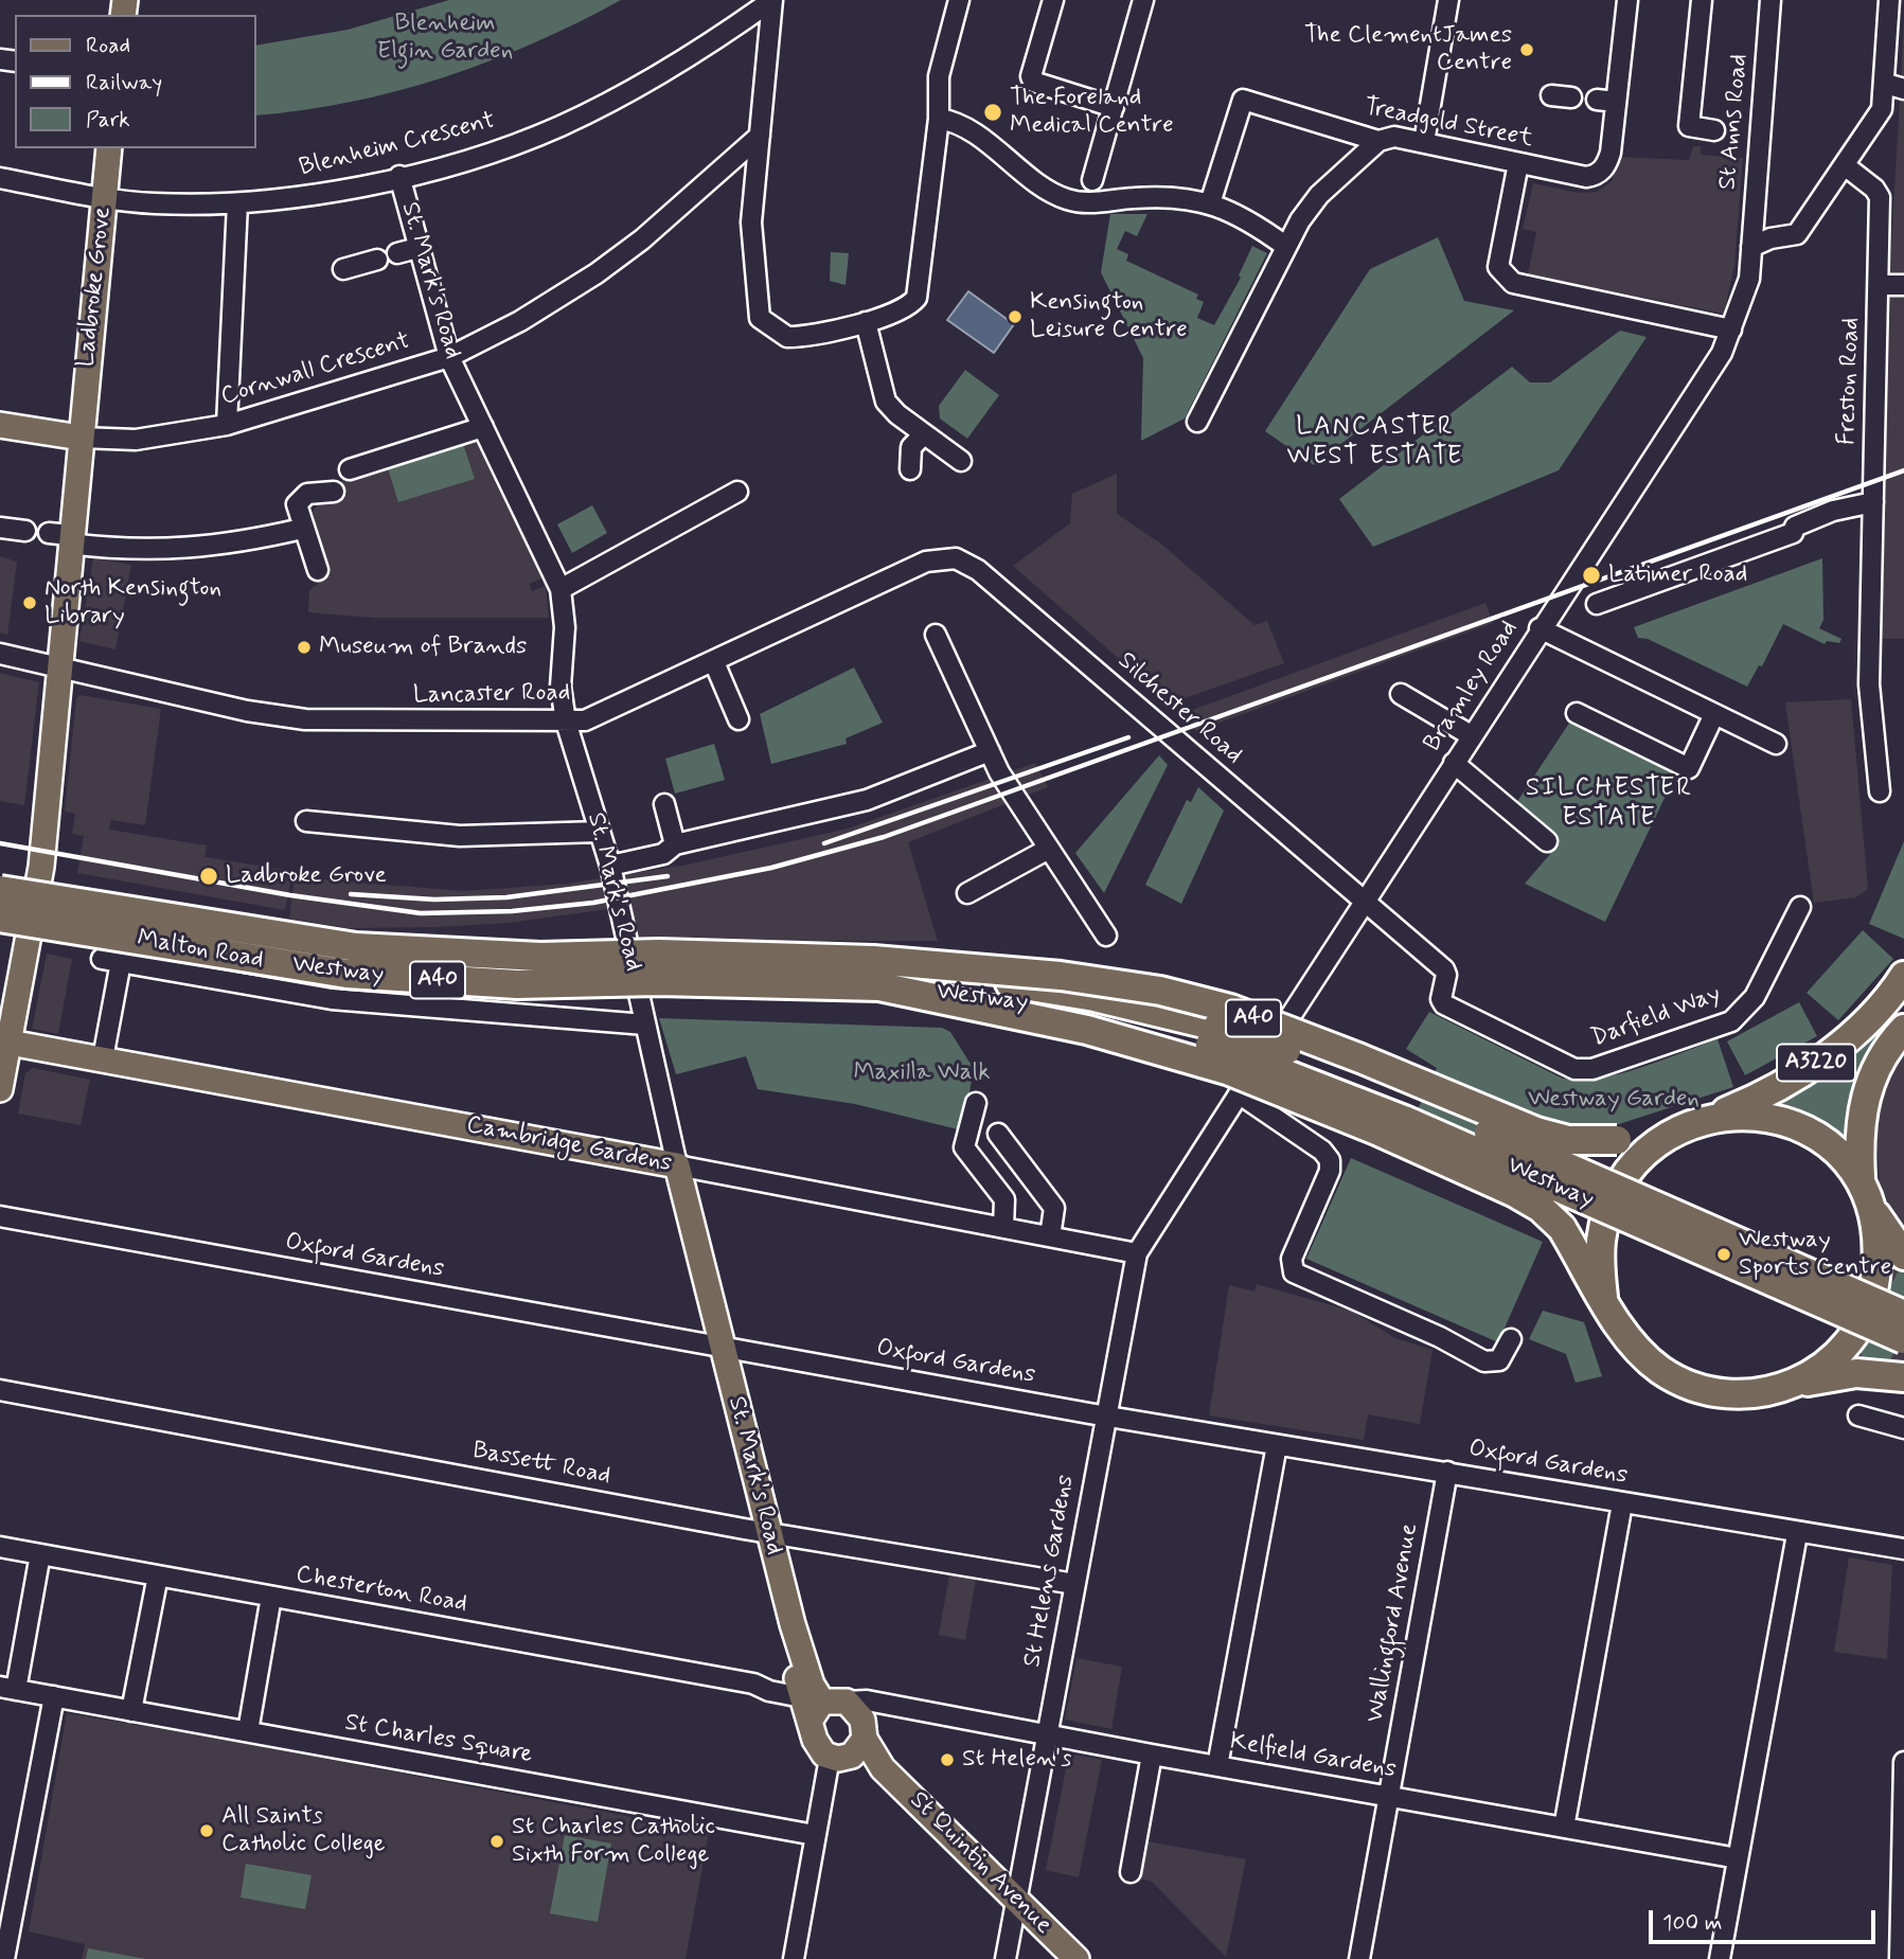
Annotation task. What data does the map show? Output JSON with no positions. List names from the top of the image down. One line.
{"streets":{"highway":["Westway","A40","A3220"],"main road":["St. Mark's Road","Ladbroke Grove","Cambridge Gardens","St Quintin Avenue"],"street":["St Anns Road","Treadgold Street","Blenheim Crescent","Cornwall Crescent","Freston Road","Bramley Road","Lancaster Road","Silchester Road","Malton Road","Darfield Way","Oxford Gardens","Bassett Road","St Helens Gardens","Chesterton Road","Wallingford Avenue","St Charles Square","Kelfield Gardens"]},"crossings":[["St Anns Road","Bramley Road"],["Blenheim Crescent","St. Mark's Road"],["Blenheim Crescent","Ladbroke Grove"],["St. Mark's Road","Cornwall Crescent"],["St. Mark's Road","Lancaster Road"],["St. Mark's Road","Malton Road"],["St. Mark's Road","Cambridge Gardens"],["St. Mark's Road","Oxford Gardens"],["St. Mark's Road","Bassett Road"],["St. Mark's Road","Chesterton Road"],["St. Mark's Road","Kelfield Gardens"],["St. Mark's Road","St Quintin Avenue"],["Ladbroke Grove","Cornwall Crescent"],["Ladbroke Grove","Lancaster Road"],["Ladbroke Grove","Cambridge Gardens"],["Bramley Road","Silchester Road"],["Bramley Road","Darfield Way"],["Bramley Road","Cambridge Gardens"],["Bramley Road","St Helens Gardens"],["Lancaster Road","Silchester Road"],["Silchester Road","Darfield Way"],["Malton Road","Cambridge Gardens"],["Westway","A40"],["A40","A3220"],["Cambridge Gardens","St Helens Gardens"],["Oxford Gardens","St Helens Gardens"],["Oxford Gardens","Wallingford Avenue"],["Bassett Road","St Helens Gardens"],["St Helens Gardens","Kelfield Gardens"],["St Helens Gardens","St Quintin Avenue"],["Chesterton Road","Kelfield Gardens"],["Chesterton Road","St Quintin Avenue"],["Wallingford Avenue","Kelfield Gardens"],["Kelfield Gardens","St Quintin Avenue"]],"districts":["LANCASTER WEST ESTATE","SILCHESTER ESTATE"],"parks":["Blenheim Elgin Garden","Maxilla Walk","Westway Garden"],"places":["The ClementJames Centre","The Foreland Medical Centre","Kensington Leisure Centre","Latimer Road","North Kensington Library","Museum of Brands","Ladbroke Grove","Westway Sports Centre","St Helen's","All Saints Catholic College","St Charles Catholic Sixth Form College"],"legend":["Road","Railway","Park"],"scale_bar":"100 m"}
